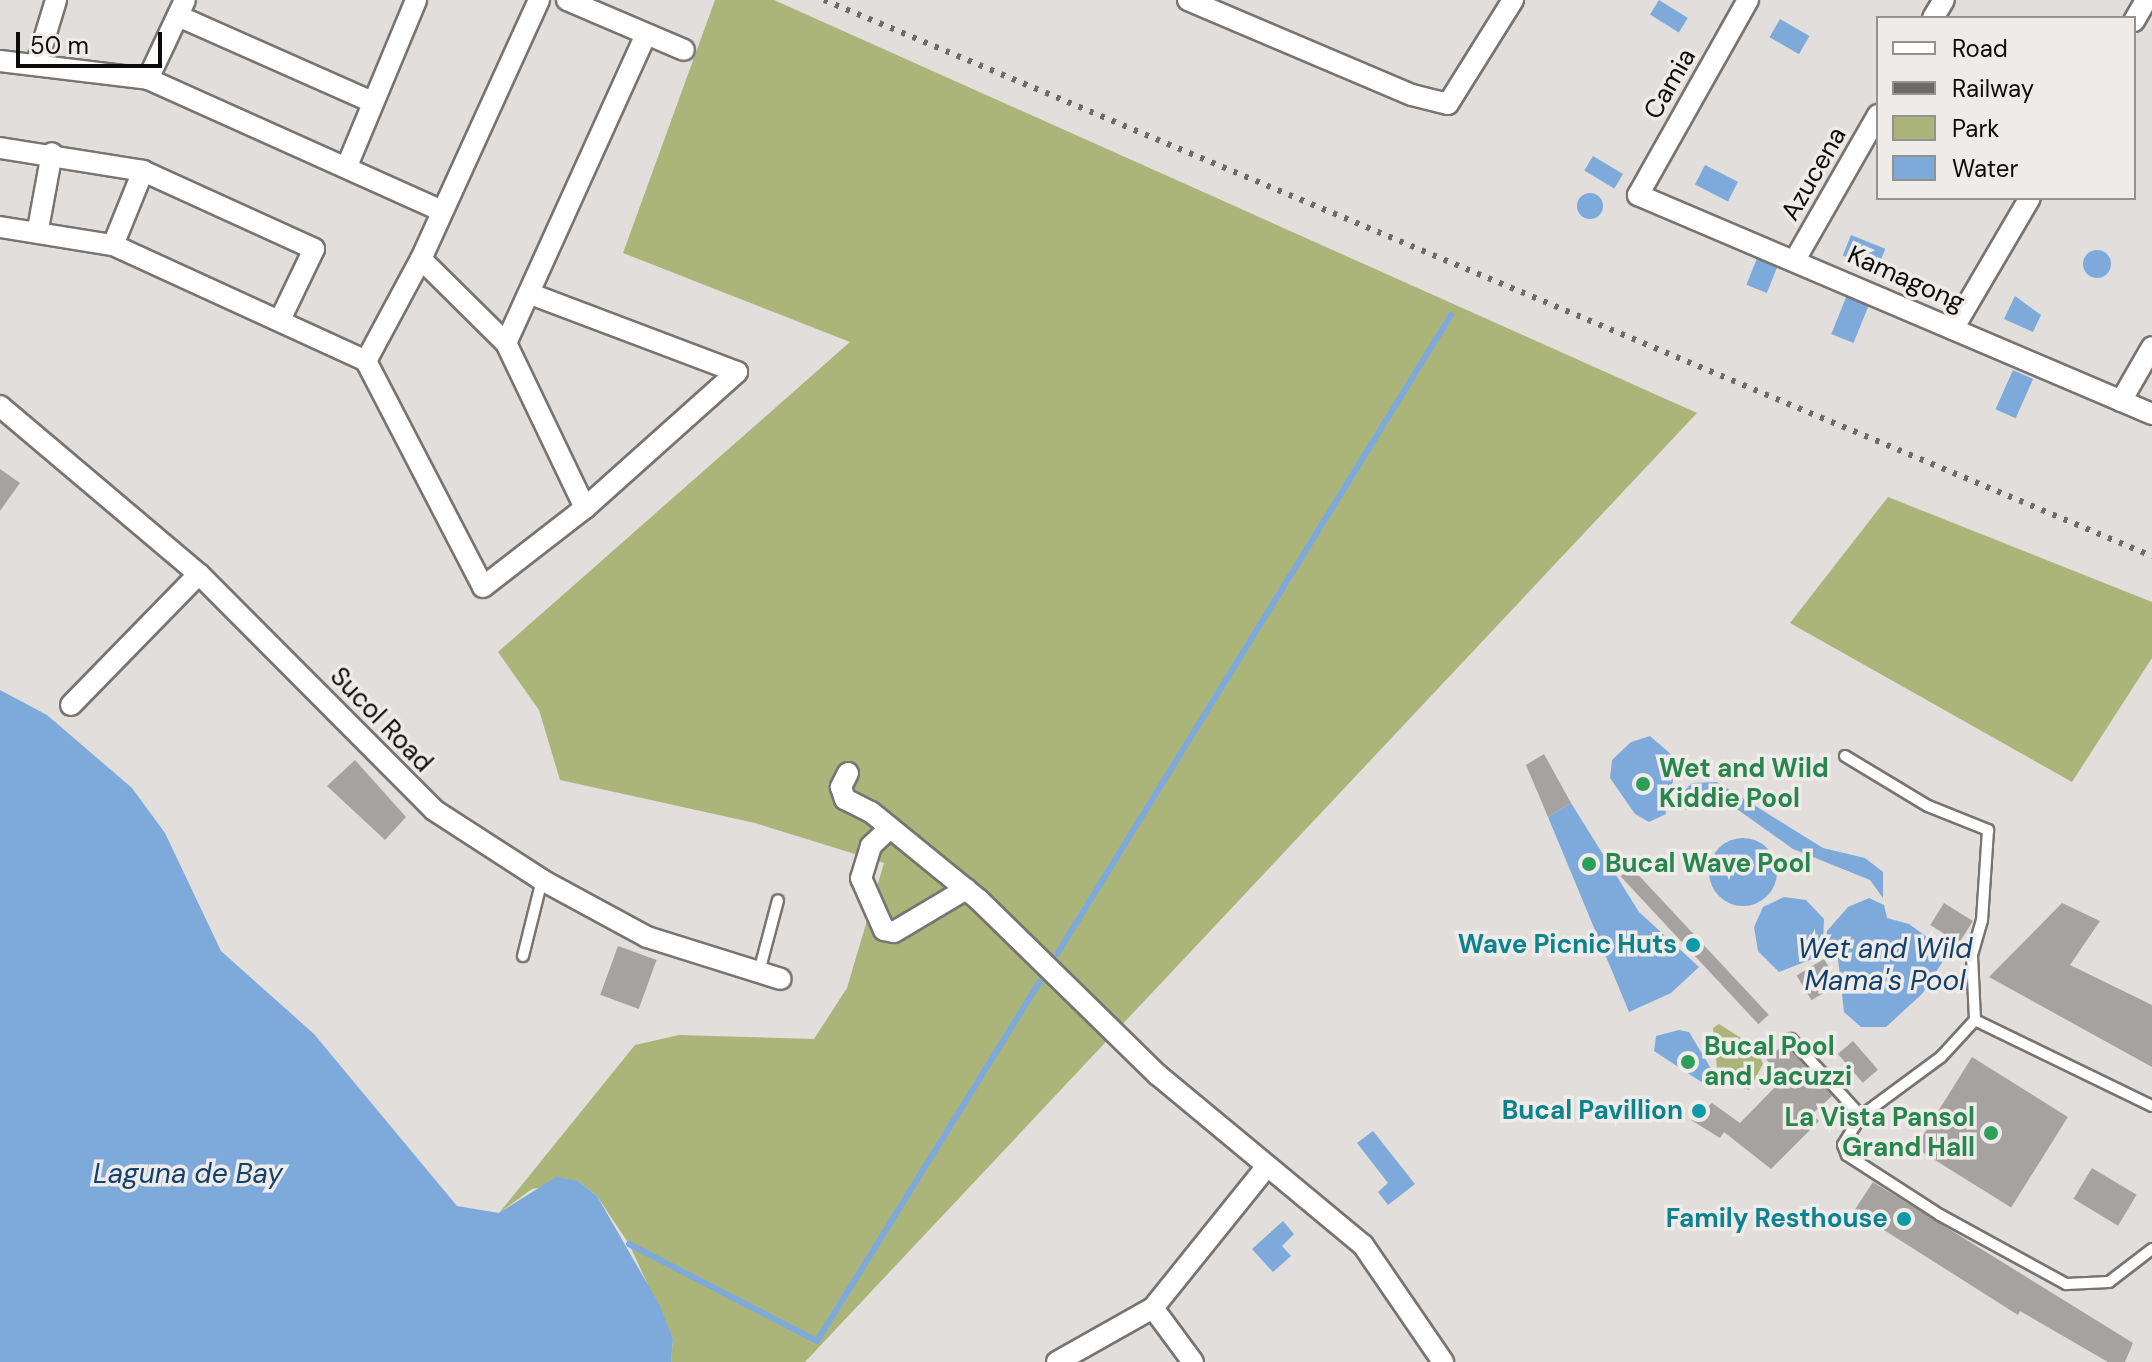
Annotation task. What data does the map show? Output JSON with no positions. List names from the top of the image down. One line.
{"streets":{"street":["Camia","Azucena","Kamagong","Sucol Road"]},"crossings":[["Camia","Kamagong"],["Azucena","Kamagong"]],"water":["Wet and Wild Mama's Pool","Laguna de Bay"],"places":["Wet and Wild Kiddie Pool","Bucal Wave Pool","Wave Picnic Huts","Bucal Pool and Jacuzzi","Bucal Pavillion","La Vista Pansol Grand Hall","Family Resthouse"],"legend":["Road","Railway","Park","Water"],"scale_bar":"50 m"}
